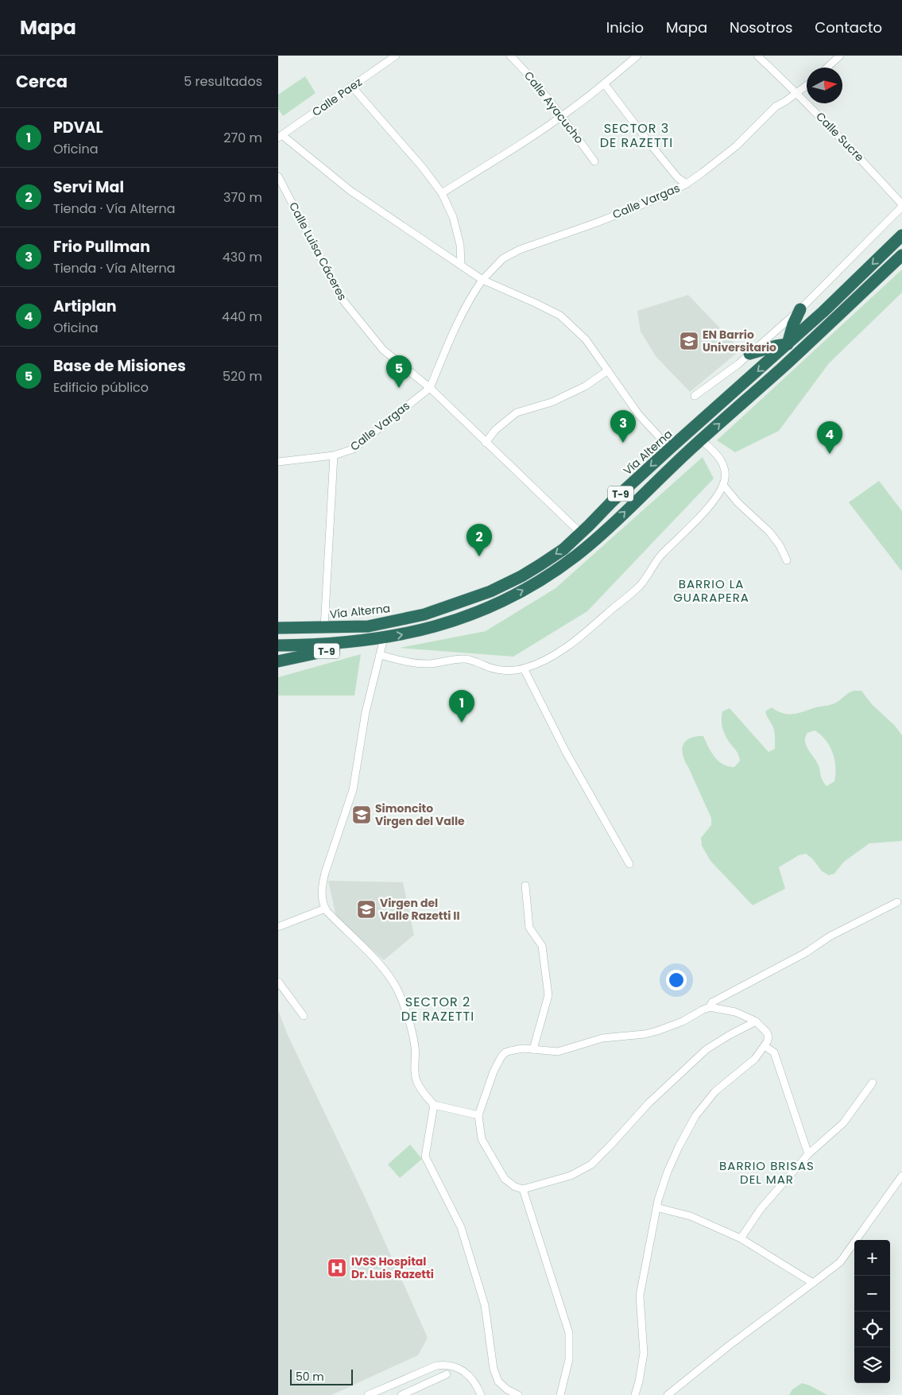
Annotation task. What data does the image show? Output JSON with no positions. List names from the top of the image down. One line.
{"streets":{"highway":["Vía Alterna","T-9"],"street":["Calle Paez","Calle Ayacucho","Calle Sucre","Calle Vargas","Calle Luisa Cáceres"]},"crossings":[["Calle Sucre","Calle Vargas"],["Calle Vargas","Calle Luisa Cáceres"],["Calle Luisa Cáceres","Vía Alterna"]],"districts":["SECTOR 3 DE RAZETTI","BARRIO LA GUARAPERA","SECTOR 2 DE RAZETTI","BARRIO BRISAS DEL MAR"],"places":{"school or university":["EN Barrio Universitario","Simoncito Virgen del Valle","Virgen del Valle Razetti II"],"hospital":["IVSS Hospital Dr. Luis Razetti"]},"scale_bar":"50 m","north":"right","page":{"header":"Mapa","nav":["Inicio","Mapa","Nosotros","Contacto"],"heading":["Cerca","5 resultados"],"list":[{"mark":"1","name":"PDVAL","note":"Oficina","value":"270 m"},{"mark":"2","name":"Servi Mal","note":"Tienda · Vía Alterna","value":"370 m"},{"mark":"3","name":"Frio Pullman","note":"Tienda · Vía Alterna","value":"430 m"},{"mark":"4","name":"Artiplan","note":"Oficina","value":"440 m"},{"mark":"5","name":"Base de Misiones","note":"Edificio público","value":"520 m"}],"pins":["5","3","4","2","1"],"map_buttons":["+","−"],"scale":"50 m"}}
